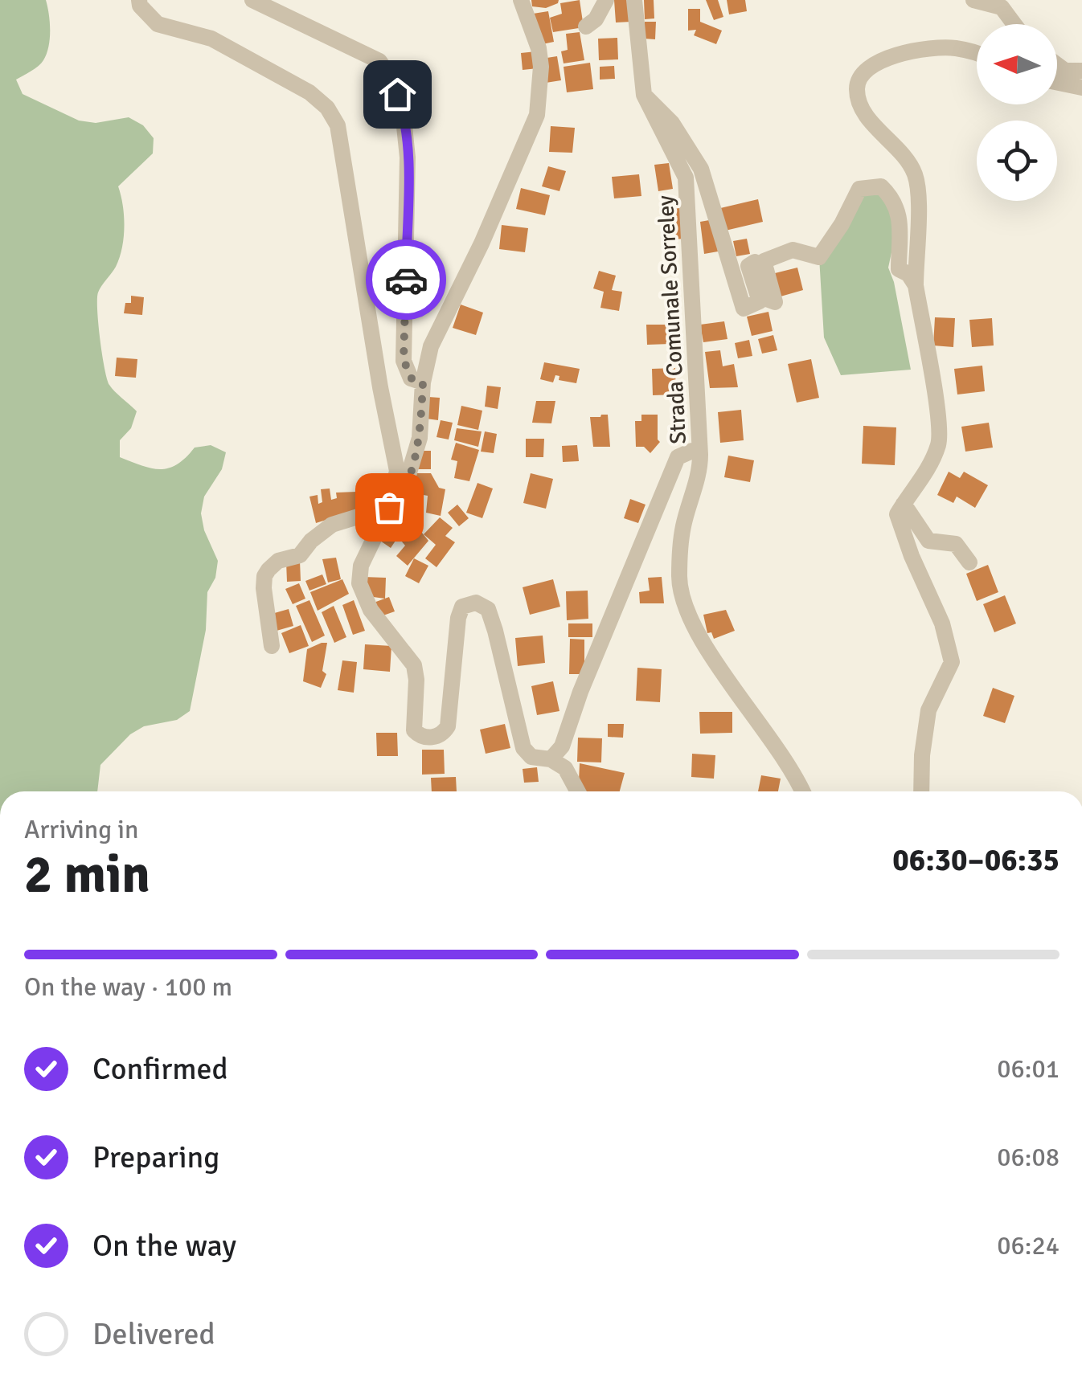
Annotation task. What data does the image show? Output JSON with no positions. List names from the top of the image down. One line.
{"streets":{"street":["Strada Comunale Sorreley"]},"north":"left","page":{"heading":["2 min","Arriving in","06:30–06:35"],"bar":"On the way · 100 m","list":[["Confirmed","06:01"],["Preparing","06:08"],["On the way","06:24"],"Delivered"]}}
